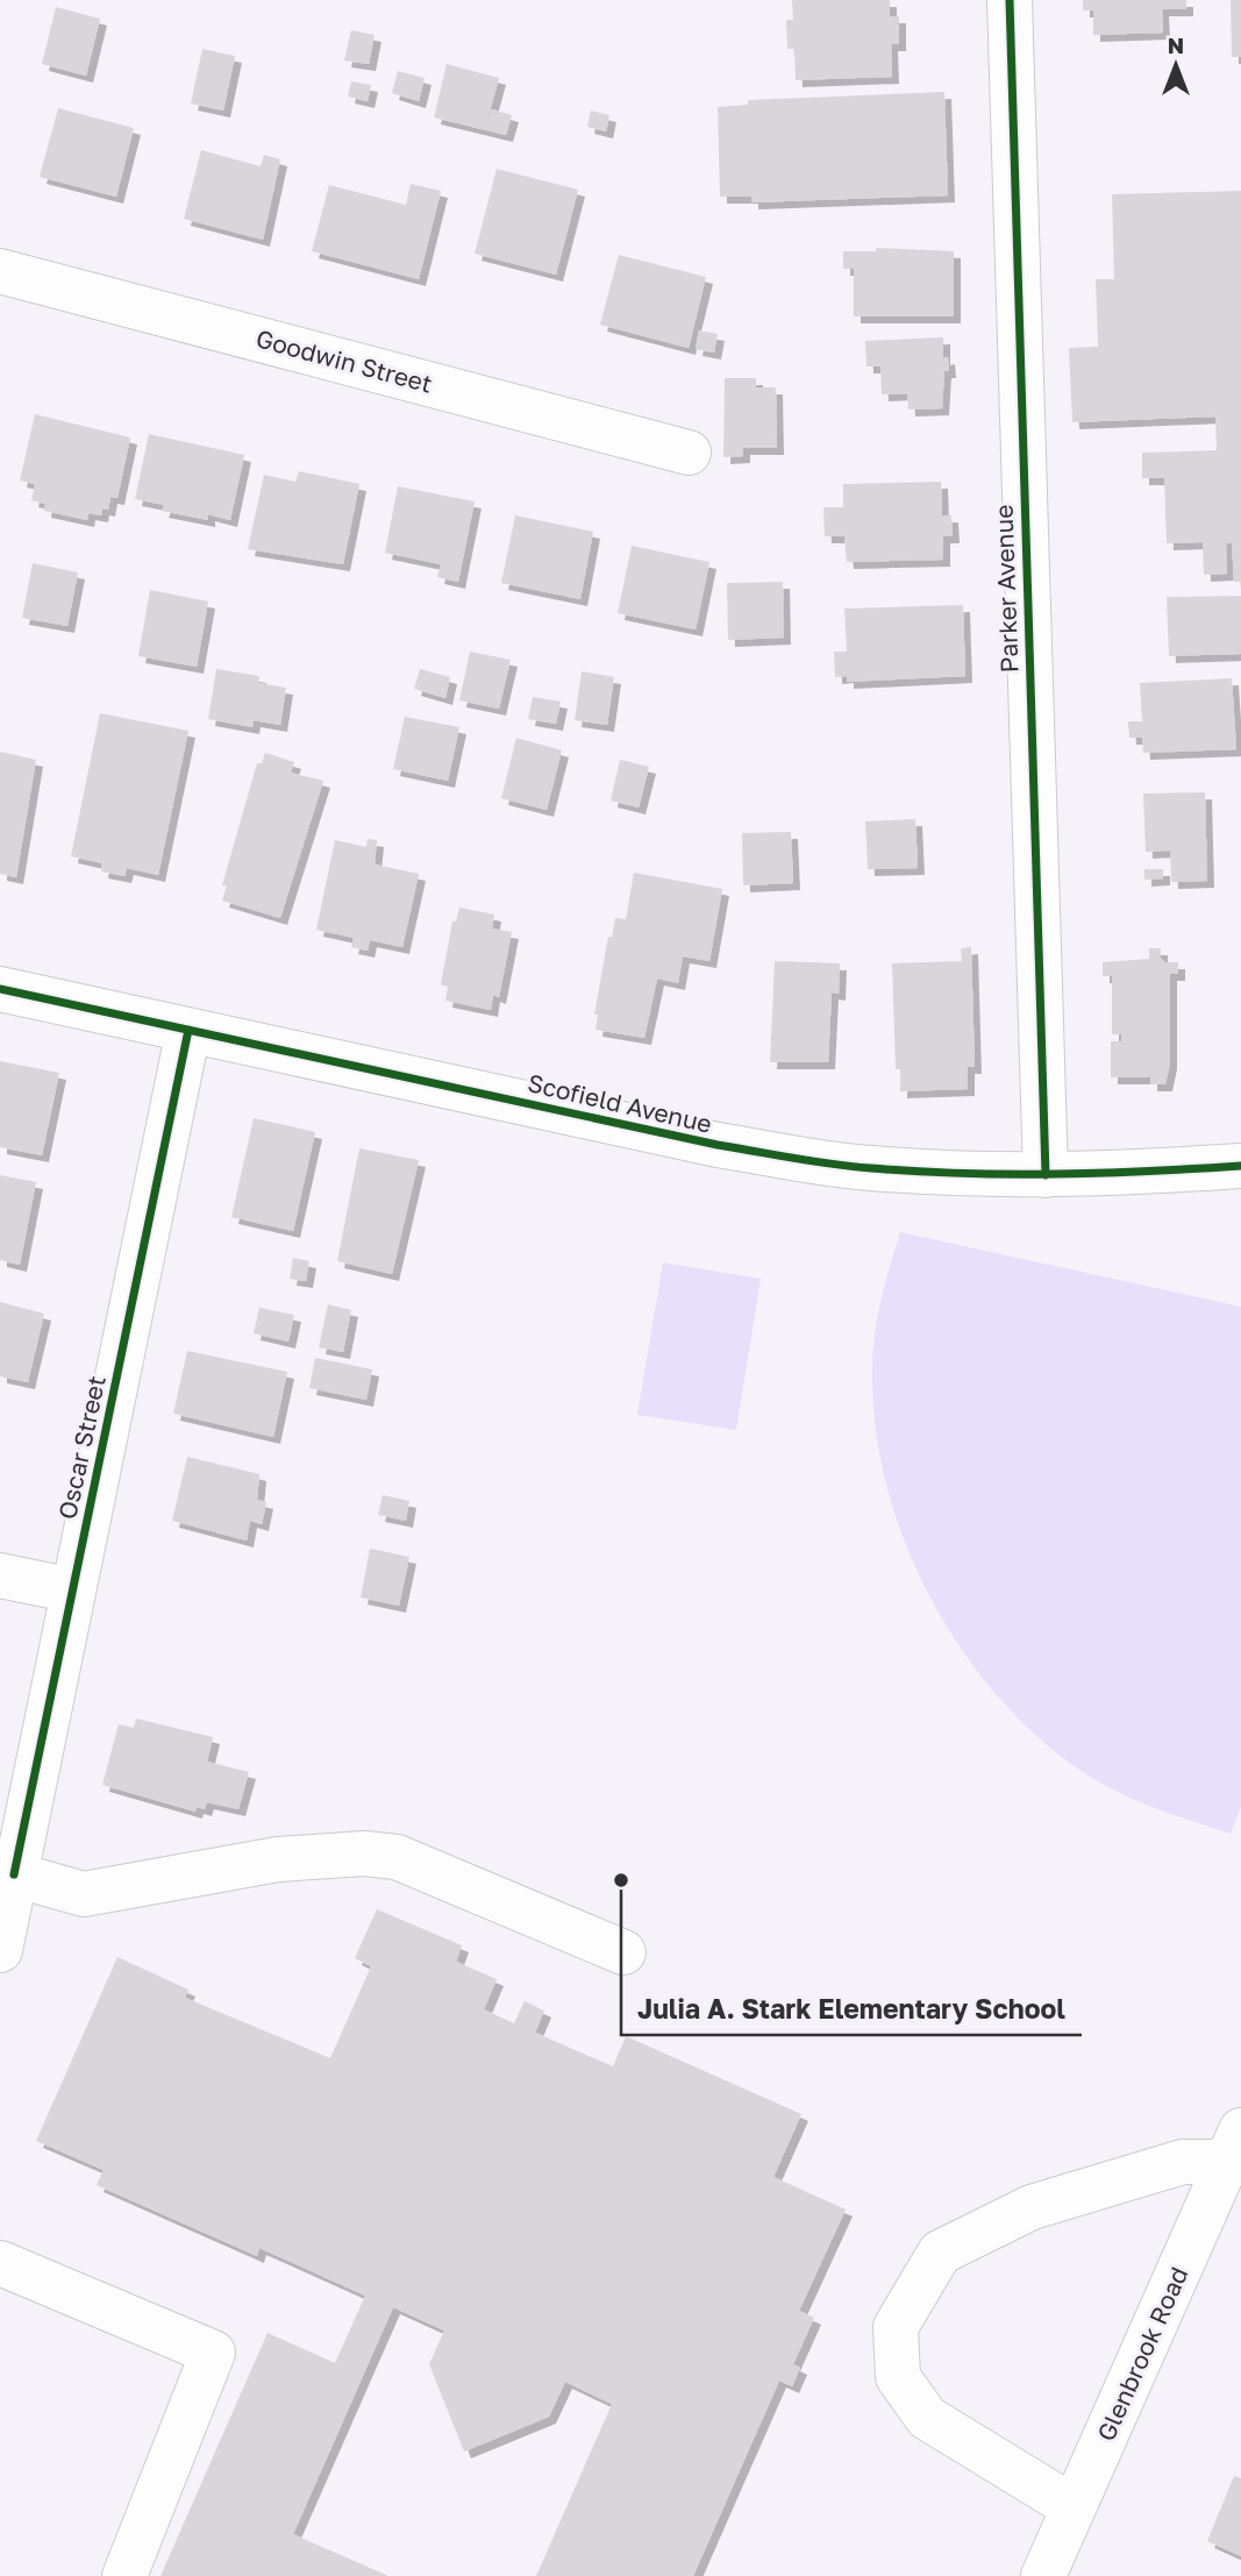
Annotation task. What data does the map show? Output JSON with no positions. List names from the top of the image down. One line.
{"streets":{"street":["Goodwin Street","Parker Avenue","Scofield Avenue","Oscar Street","Glenbrook Road"]},"crossings":[["Parker Avenue","Scofield Avenue"],["Scofield Avenue","Oscar Street"]],"places":["Julia A. Stark Elementary School"],"north":"top"}
